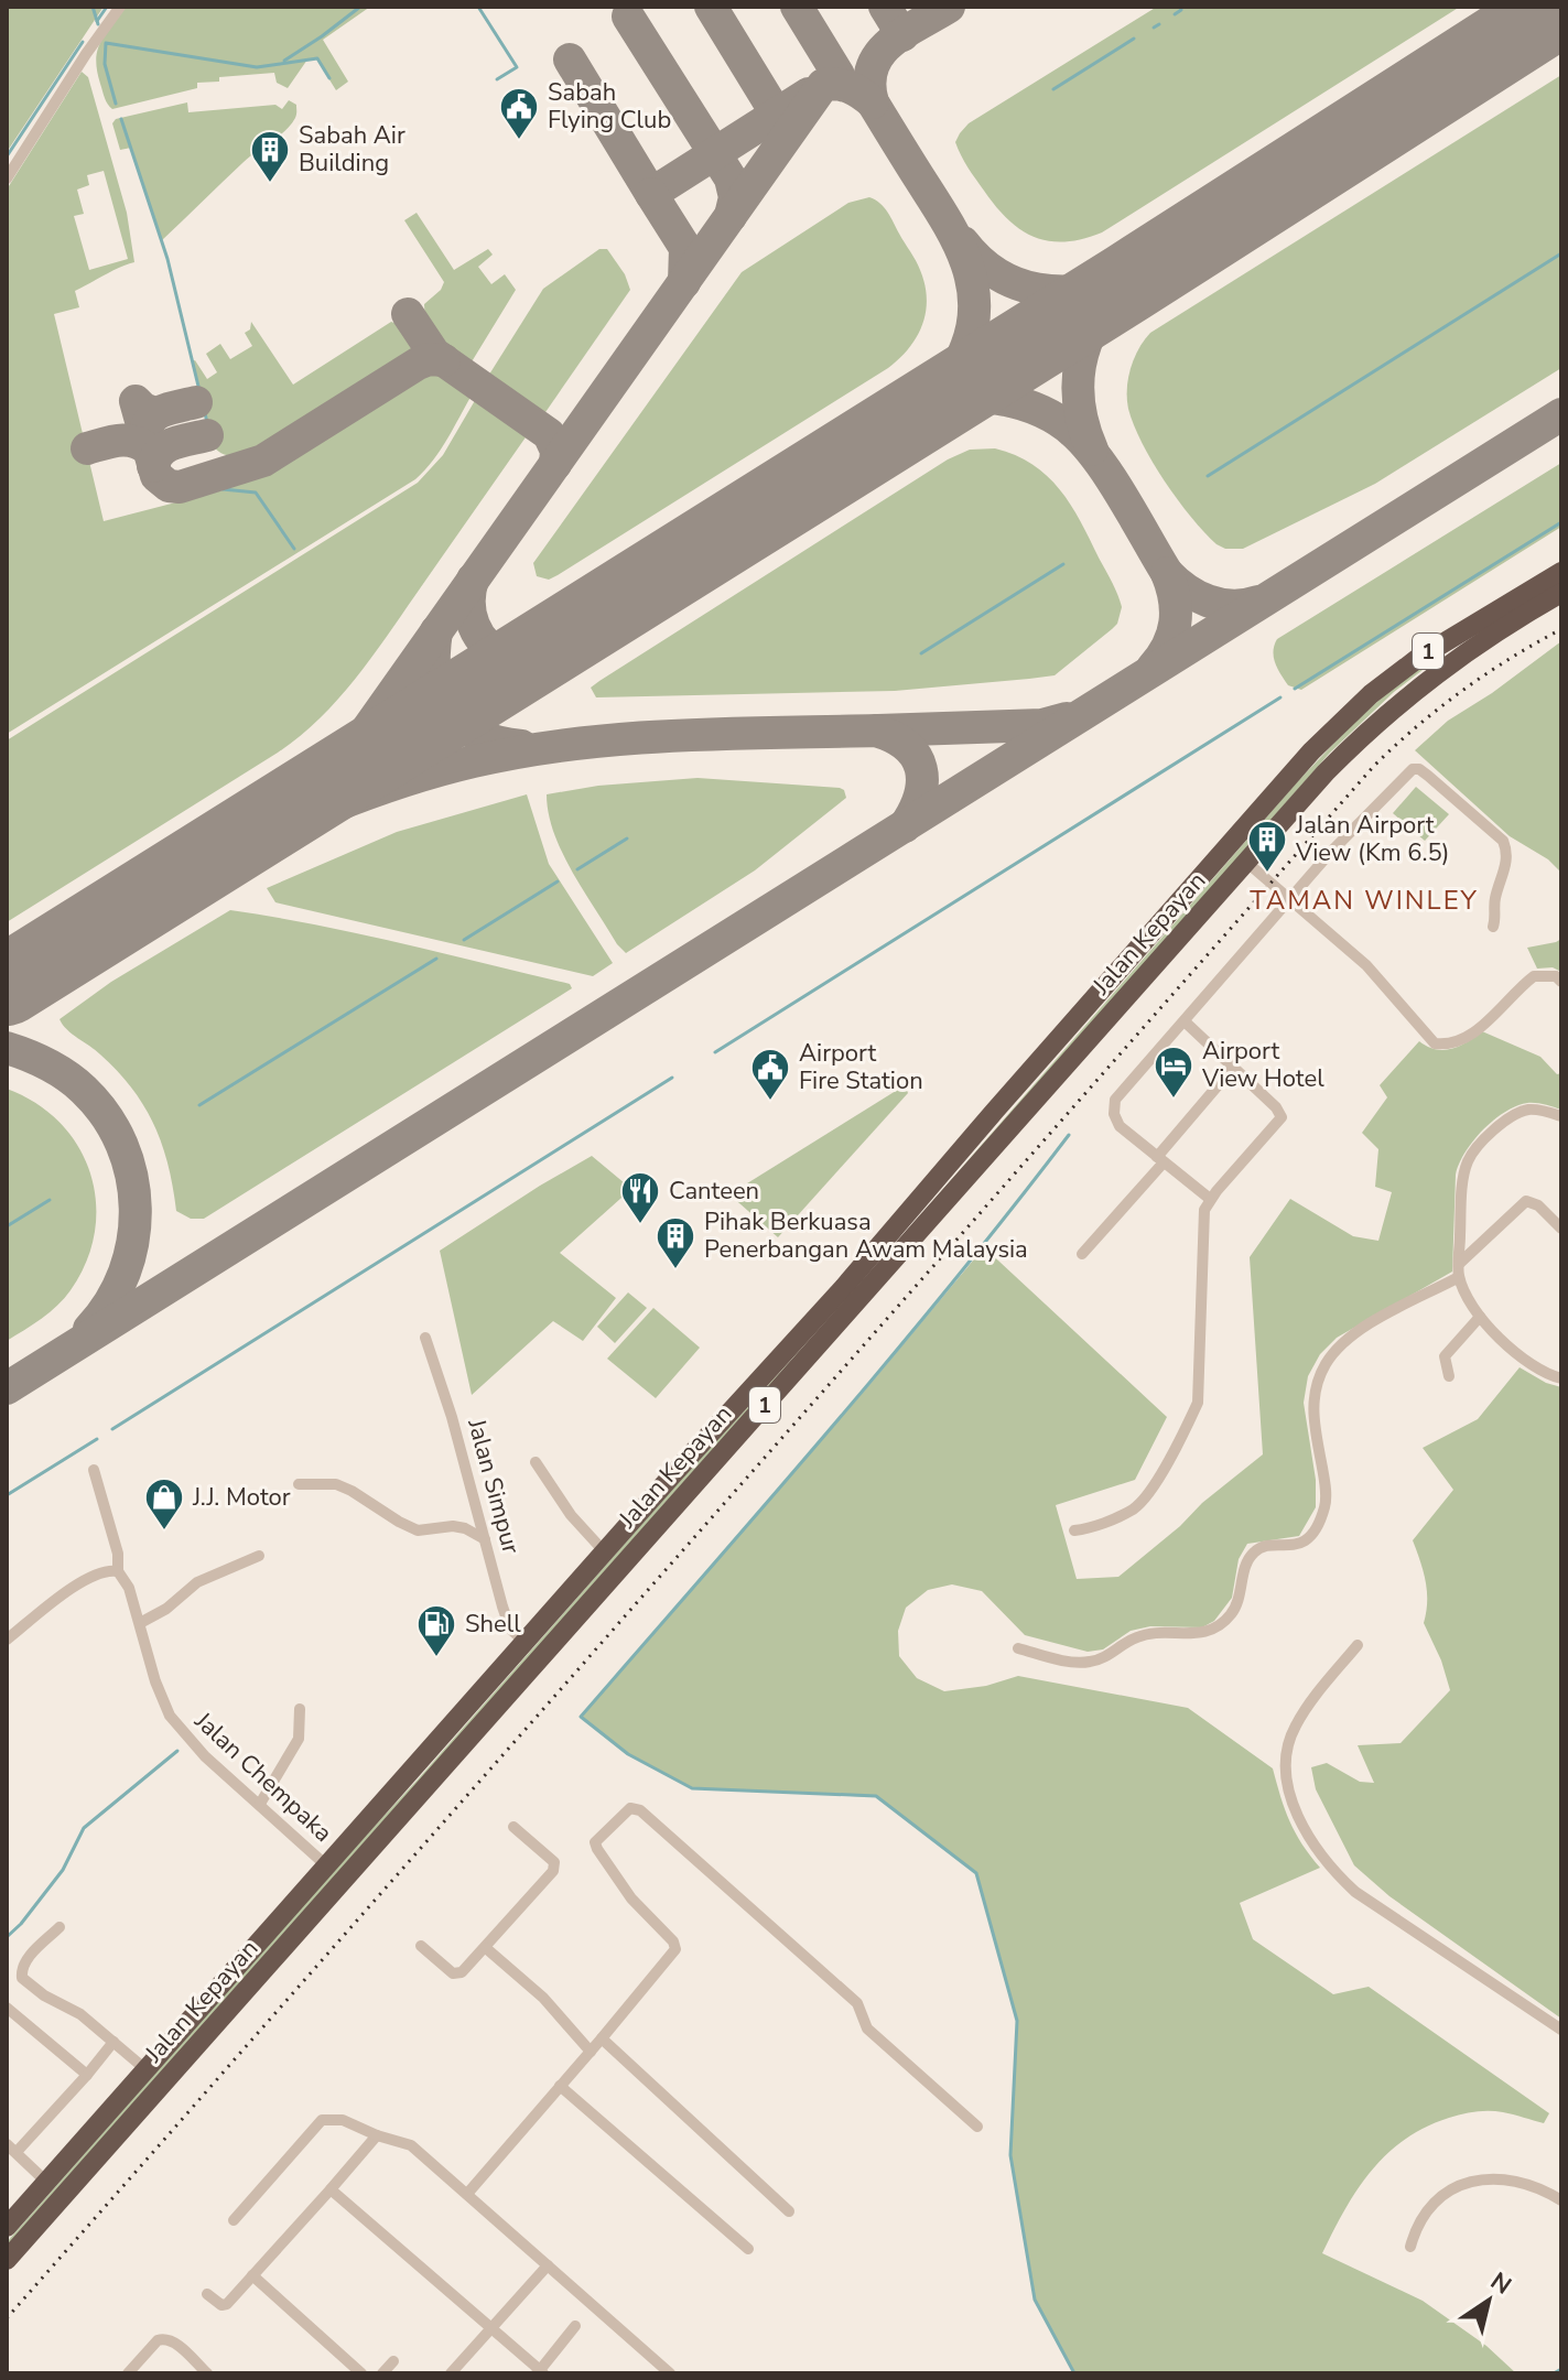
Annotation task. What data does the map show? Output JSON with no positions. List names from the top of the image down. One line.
{"streets":{"highway":["1","Jalan Kepayan"],"street":["Jalan Simpur","Jalan Chempaka"]},"crossings":[["Jalan Kepayan","Jalan Simpur"],["Jalan Kepayan","Jalan Chempaka"]],"districts":["TAMAN WINLEY"],"places":{"public building":["Sabah Flying Club","Airport Fire Station"],"building":["Sabah Air Building","Jalan Airport View (Km 6.5)","Pihak Berkuasa Penerbangan Awam Malaysia"],"hotel":["Airport View Hotel"],"restaurant":["Canteen"],"shop":["J.J. Motor"],"fuel station":["Shell"]},"north":"top right"}
